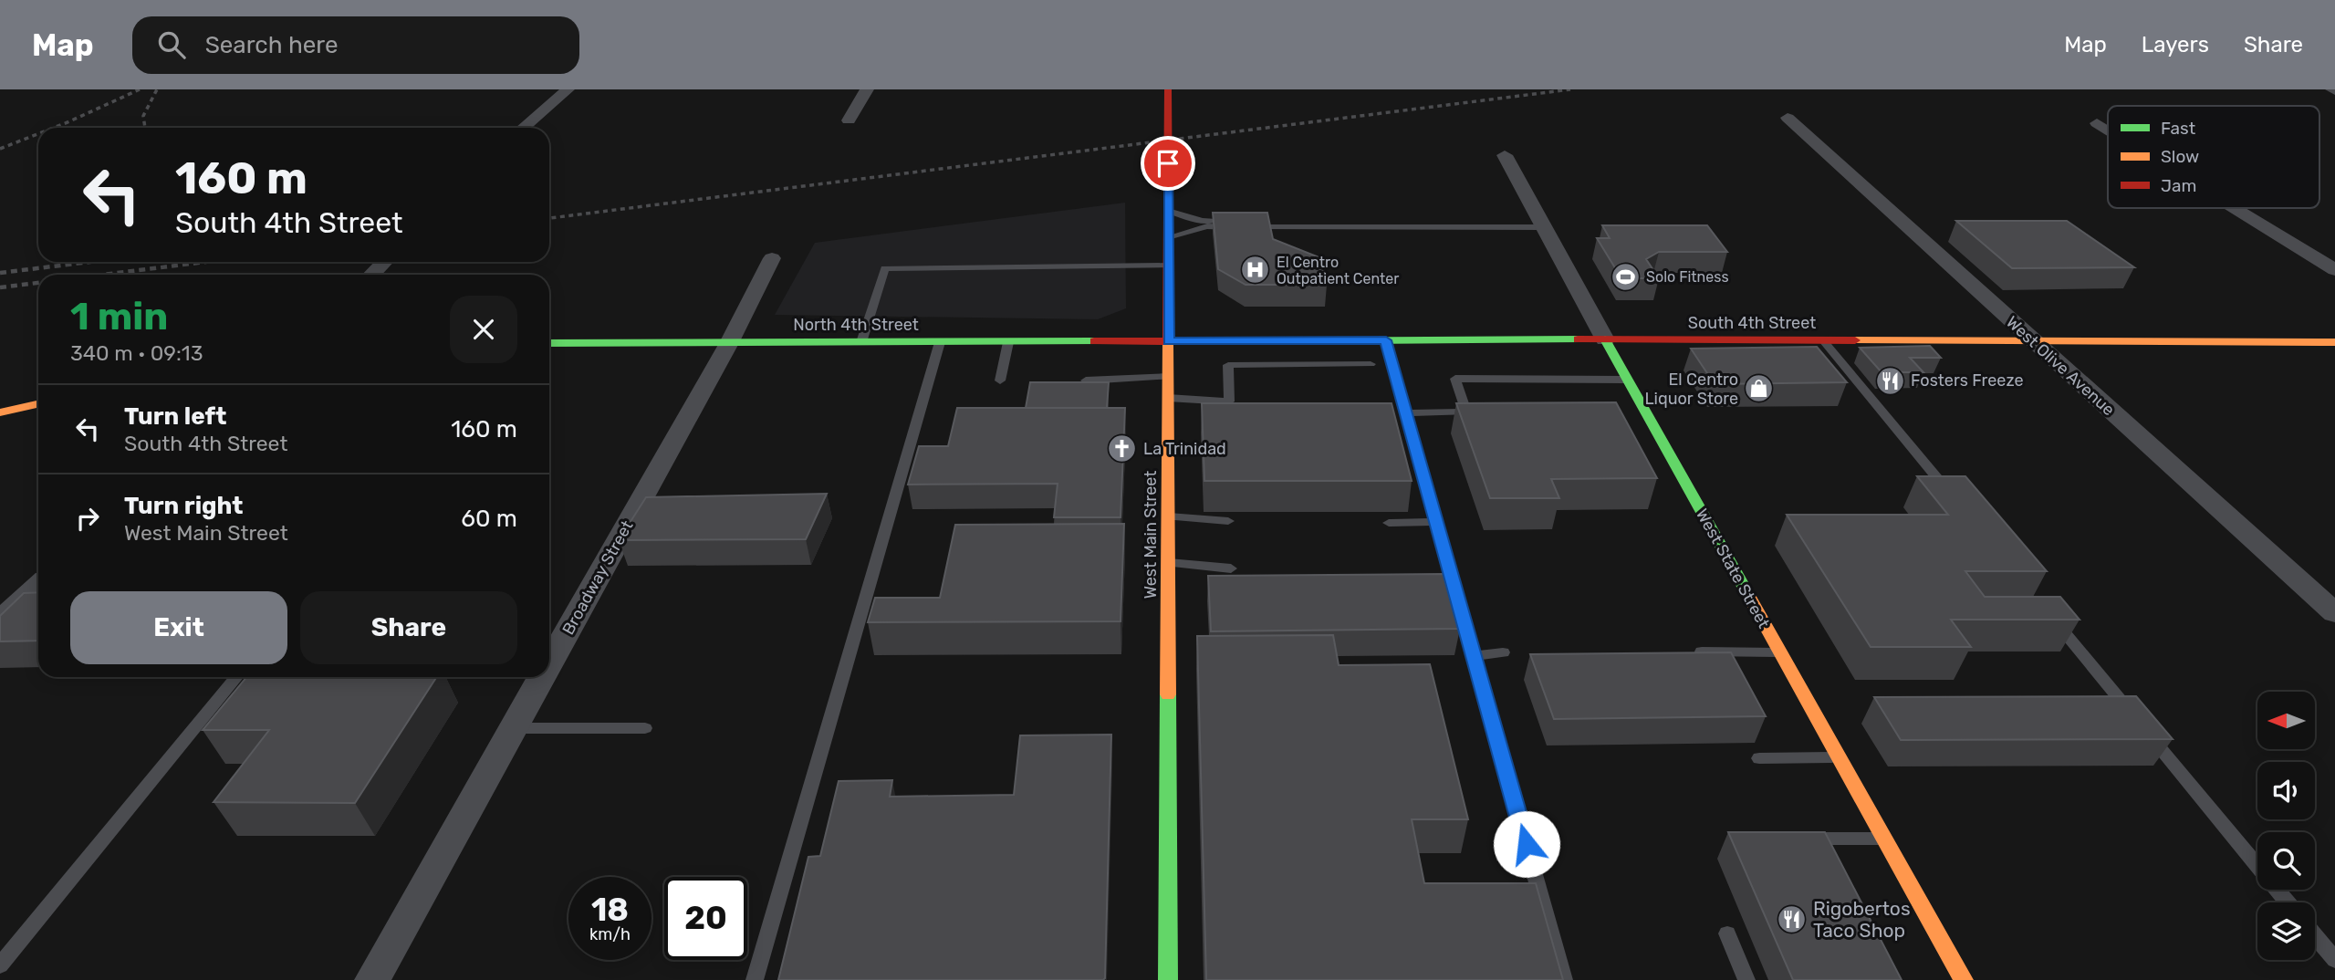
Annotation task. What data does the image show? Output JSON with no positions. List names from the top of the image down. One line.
{"streets":{"main road":["South 4th Street","North 4th Street","West Main Street","West State Street"],"street":["West Olive Avenue","Broadway Street"]},"crossings":[["South 4th Street","North 4th Street"],["South 4th Street","West Olive Avenue"],["South 4th Street","West Main Street"],["South 4th Street","West State Street"],["North 4th Street","West Main Street"],["North 4th Street","Broadway Street"]],"places":{"hospital":["El Centro Outpatient Center"],"sports":["Solo Fitness"],"restaurant":["Fosters Freeze","Rigobertos Taco Shop"],"shop":["El Centro Liquor Store"],"church":["La Trinidad"]},"legend":["Fast","Slow","Jam"],"north":"left","page":{"header":"Map","search":"Search here","nav":["Map","Layers","Share"],"turn":["160 m","South 4th Street"],"heading":["1 min","340 m · 09:13"],"list":[{"name":"Turn left","note":"South 4th Street","value":"160 m"},{"name":"Turn right","note":"West Main Street","value":"60 m"}],"buttons":["Exit","Share"],"speed":"18 km/h","limit":"20"}}
